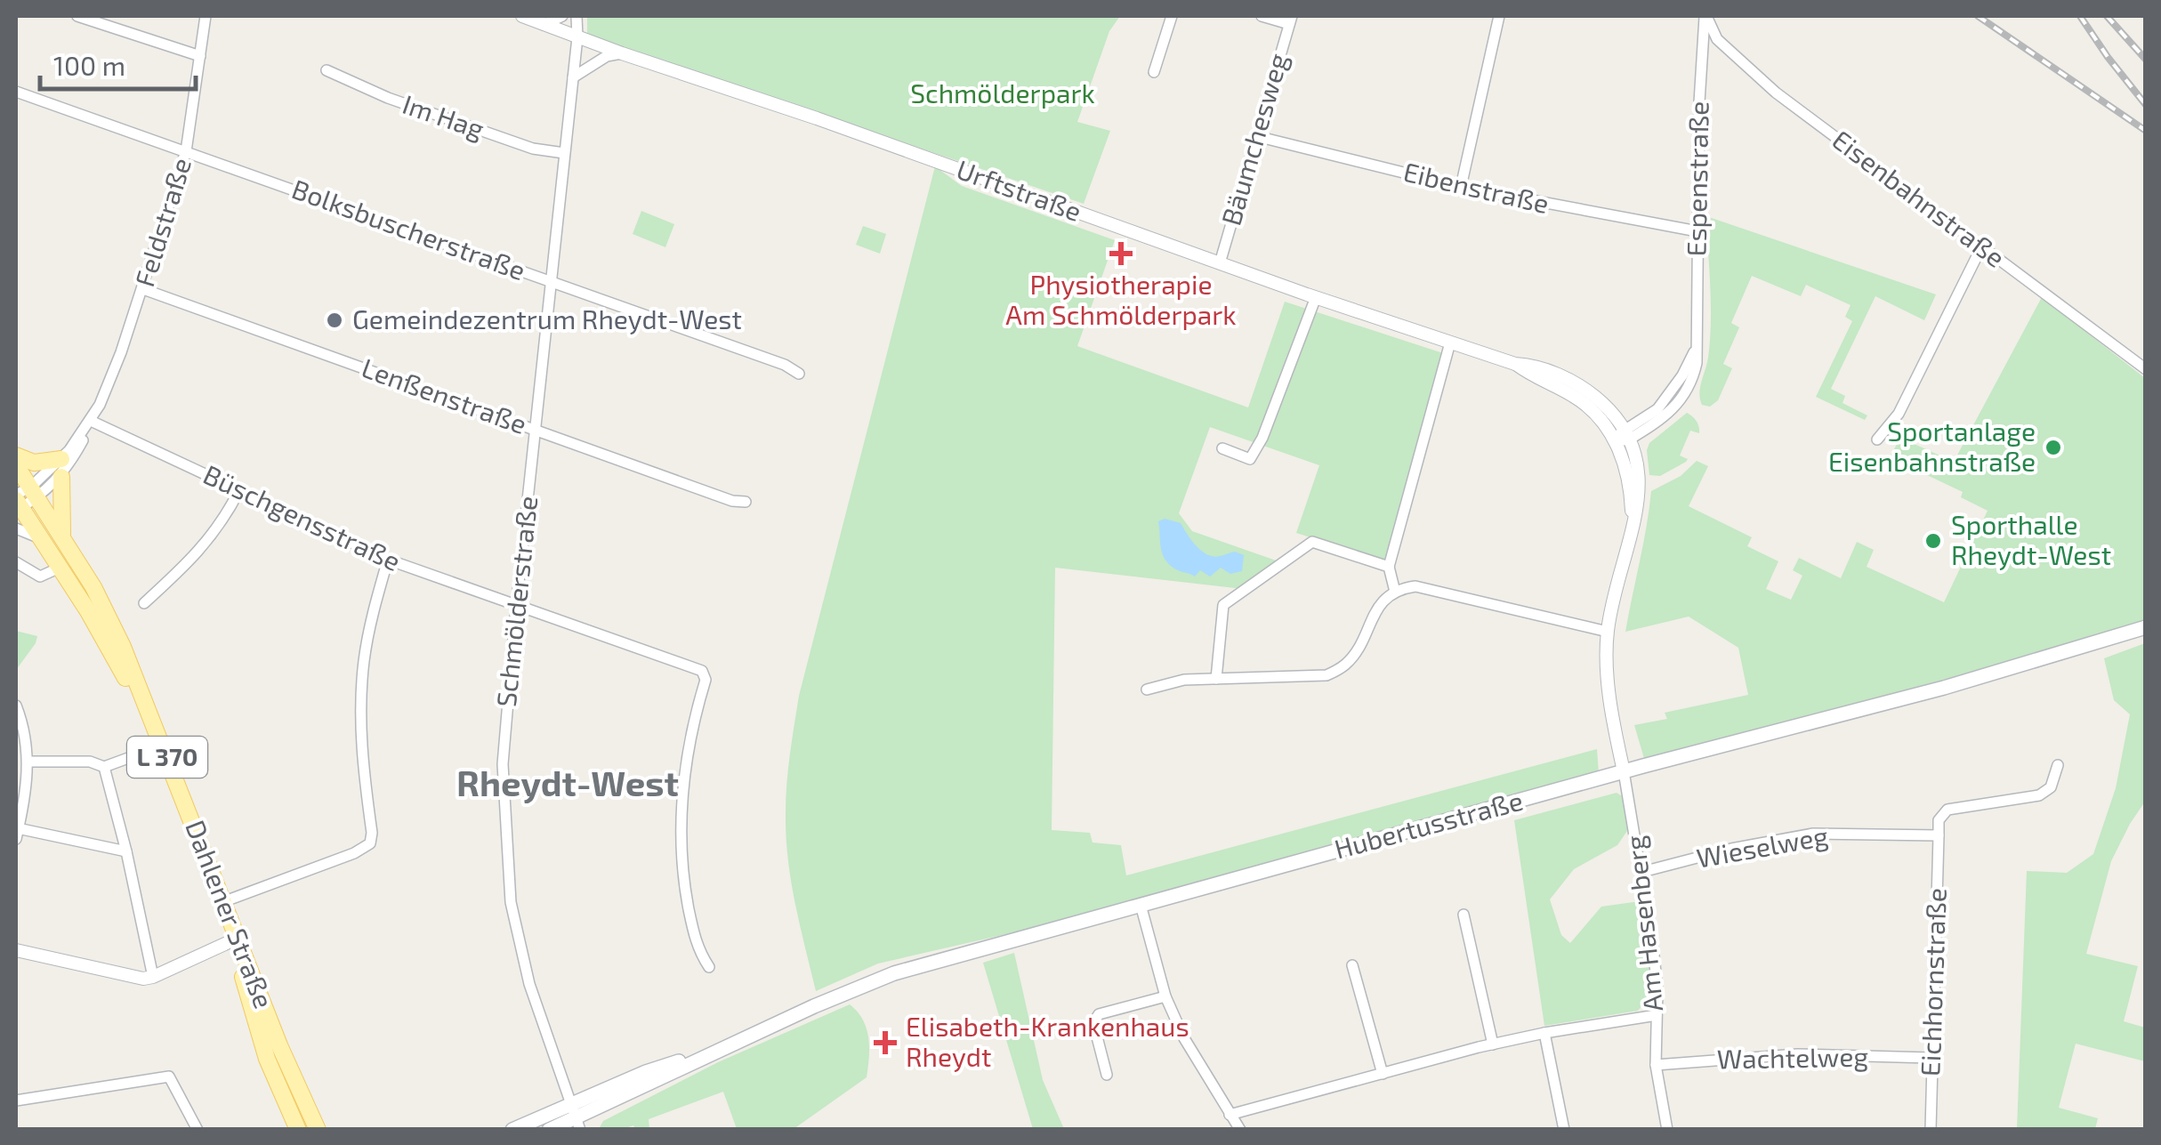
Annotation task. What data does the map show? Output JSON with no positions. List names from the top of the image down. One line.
{"streets":{"main road":["L 370","Hubertusstraße","Dahlener Straße"],"street":["Im Hag","Bäumchesweg","Espenstraße","Eibenstraße","Urftstraße","Eisenbahnstraße","Feldstraße","Bolksbuscherstraße","Lenßenstraße","Büschgensstraße","Schmölderstraße","Wieselweg","Am Hasenberg","Eichhornstraße","Wachtelweg"]},"crossings":[["Im Hag","Schmölderstraße"],["Bäumchesweg","Eibenstraße"],["Bäumchesweg","Urftstraße"],["Espenstraße","Eibenstraße"],["Espenstraße","Urftstraße"],["Espenstraße","Eisenbahnstraße"],["Urftstraße","Schmölderstraße"],["Urftstraße","Hubertusstraße"],["Urftstraße","Am Hasenberg"],["Feldstraße","Bolksbuscherstraße"],["Feldstraße","Lenßenstraße"],["Feldstraße","Büschgensstraße"],["Feldstraße","Dahlener Straße"],["Bolksbuscherstraße","Schmölderstraße"],["Lenßenstraße","Schmölderstraße"],["Büschgensstraße","Schmölderstraße"],["Schmölderstraße","Hubertusstraße"],["Hubertusstraße","Am Hasenberg"],["Wieselweg","Am Hasenberg"],["Wieselweg","Eichhornstraße"],["Am Hasenberg","Wachtelweg"],["Eichhornstraße","Wachtelweg"]],"districts":["Rheydt-West"],"parks":["Schmölderpark"],"places":{"health":["Physiotherapie Am Schmölderpark","Elisabeth-Krankenhaus Rheydt"],"other":["Gemeindezentrum Rheydt-West","Sportanlage Eisenbahnstraße","Sporthalle Rheydt-West"]},"scale_bar":"100 m"}
